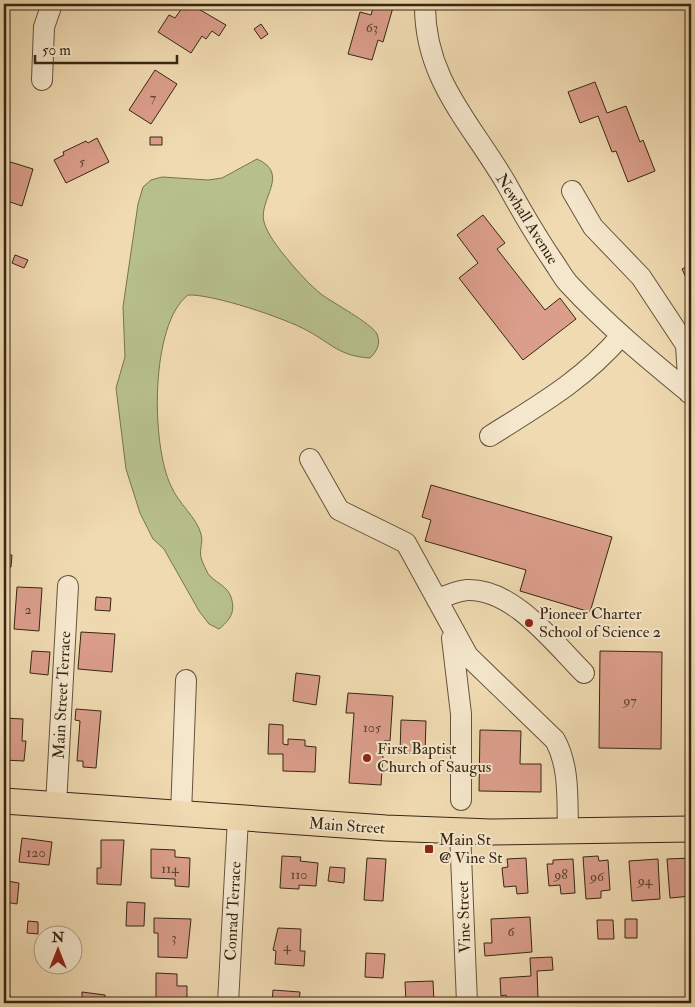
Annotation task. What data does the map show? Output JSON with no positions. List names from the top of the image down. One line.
{"streets":{"main road":["Main Street"],"street":["Newhall Avenue","Main Street Terrace","Conrad Terrace","Vine Street"]},"crossings":[["Main Street Terrace","Main Street"],["Main Street","Conrad Terrace"],["Main Street","Vine Street"]],"places":{"other":["Pioneer Charter School of Science 2","First Baptist Church of Saugus"],"transit":["Main St @ Vine St"]},"house_numbers":["63","7","5","2","97","105","120","114","110","98","96","94","6","3","4"],"scale_bar":"50 m","north":"top"}
